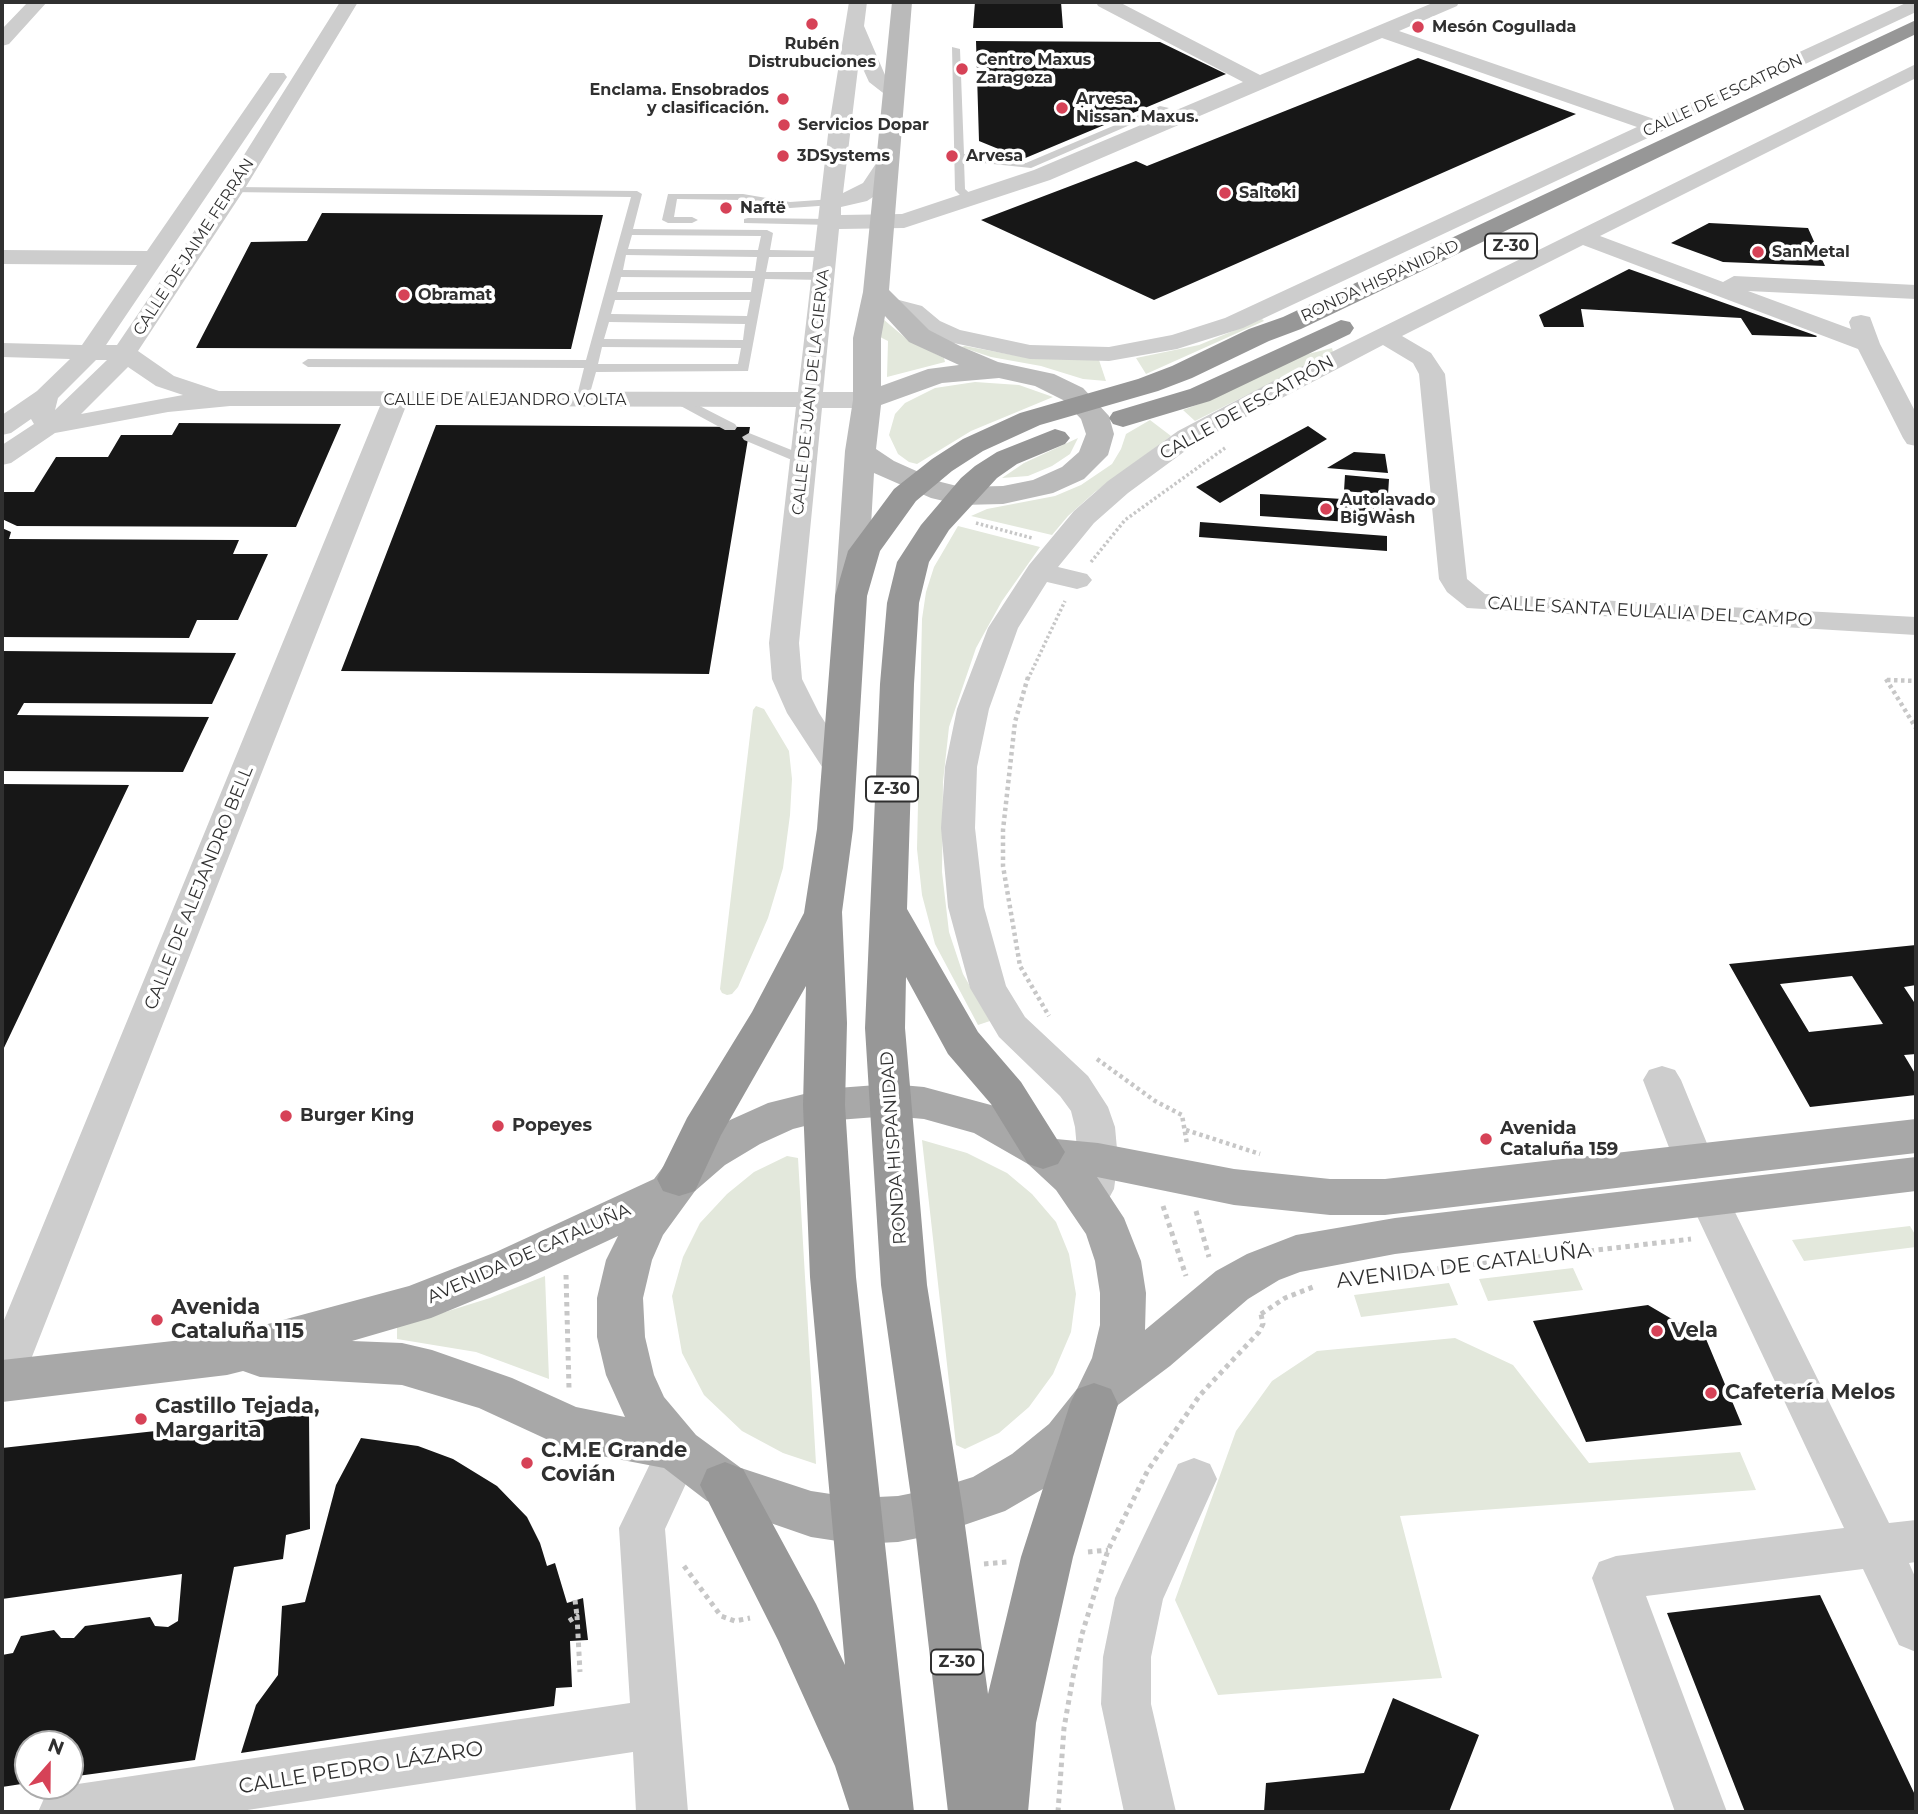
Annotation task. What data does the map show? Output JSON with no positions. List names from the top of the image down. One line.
{"streets":{"highway":["Z-30","RONDA HISPANIDAD"],"main road":["AVENIDA DE CATALUÑA"],"street":["CALLE DE ESCATRÓN","CALLE DE JAIME FERRÁN","CALLE DE JUAN DE LA CIERVA","CALLE DE ALEJANDRO VOLTA","CALLE SANTA EULALIA DEL CAMPO","CALLE DE ALEJANDRO BELL","CALLE PEDRO LÁZARO"]},"crossings":[["CALLE DE ESCATRÓN","RONDA HISPANIDAD"],["CALLE DE ESCATRÓN","CALLE SANTA EULALIA DEL CAMPO"],["CALLE DE ESCATRÓN","AVENIDA DE CATALUÑA"],["CALLE DE JAIME FERRÁN","CALLE DE ALEJANDRO VOLTA"],["RONDA HISPANIDAD","CALLE DE JUAN DE LA CIERVA"],["RONDA HISPANIDAD","CALLE SANTA EULALIA DEL CAMPO"],["RONDA HISPANIDAD","AVENIDA DE CATALUÑA"],["CALLE DE JUAN DE LA CIERVA","CALLE DE ALEJANDRO VOLTA"],["CALLE DE ALEJANDRO VOLTA","CALLE DE ALEJANDRO BELL"],["CALLE DE ALEJANDRO BELL","AVENIDA DE CATALUÑA"]],"places":["Rubén Distrubuciones","Mesón Cogullada","Centro Maxus Zaragoza","Enclama. Ensobrados y clasificación.","Arvesa. Nissan. Maxus.","Servicios Dopar","3DSystems","Arvesa","Saltoki","Naftë","SanMetal","Obramat","Autolavado BigWash","Burger King","Popeyes","Avenida Cataluña 159","Avenida Cataluña 115","Vela","Cafetería Melos","Castillo Tejada, Margarita","C.M.E Grande Covián"],"north":"top"}
